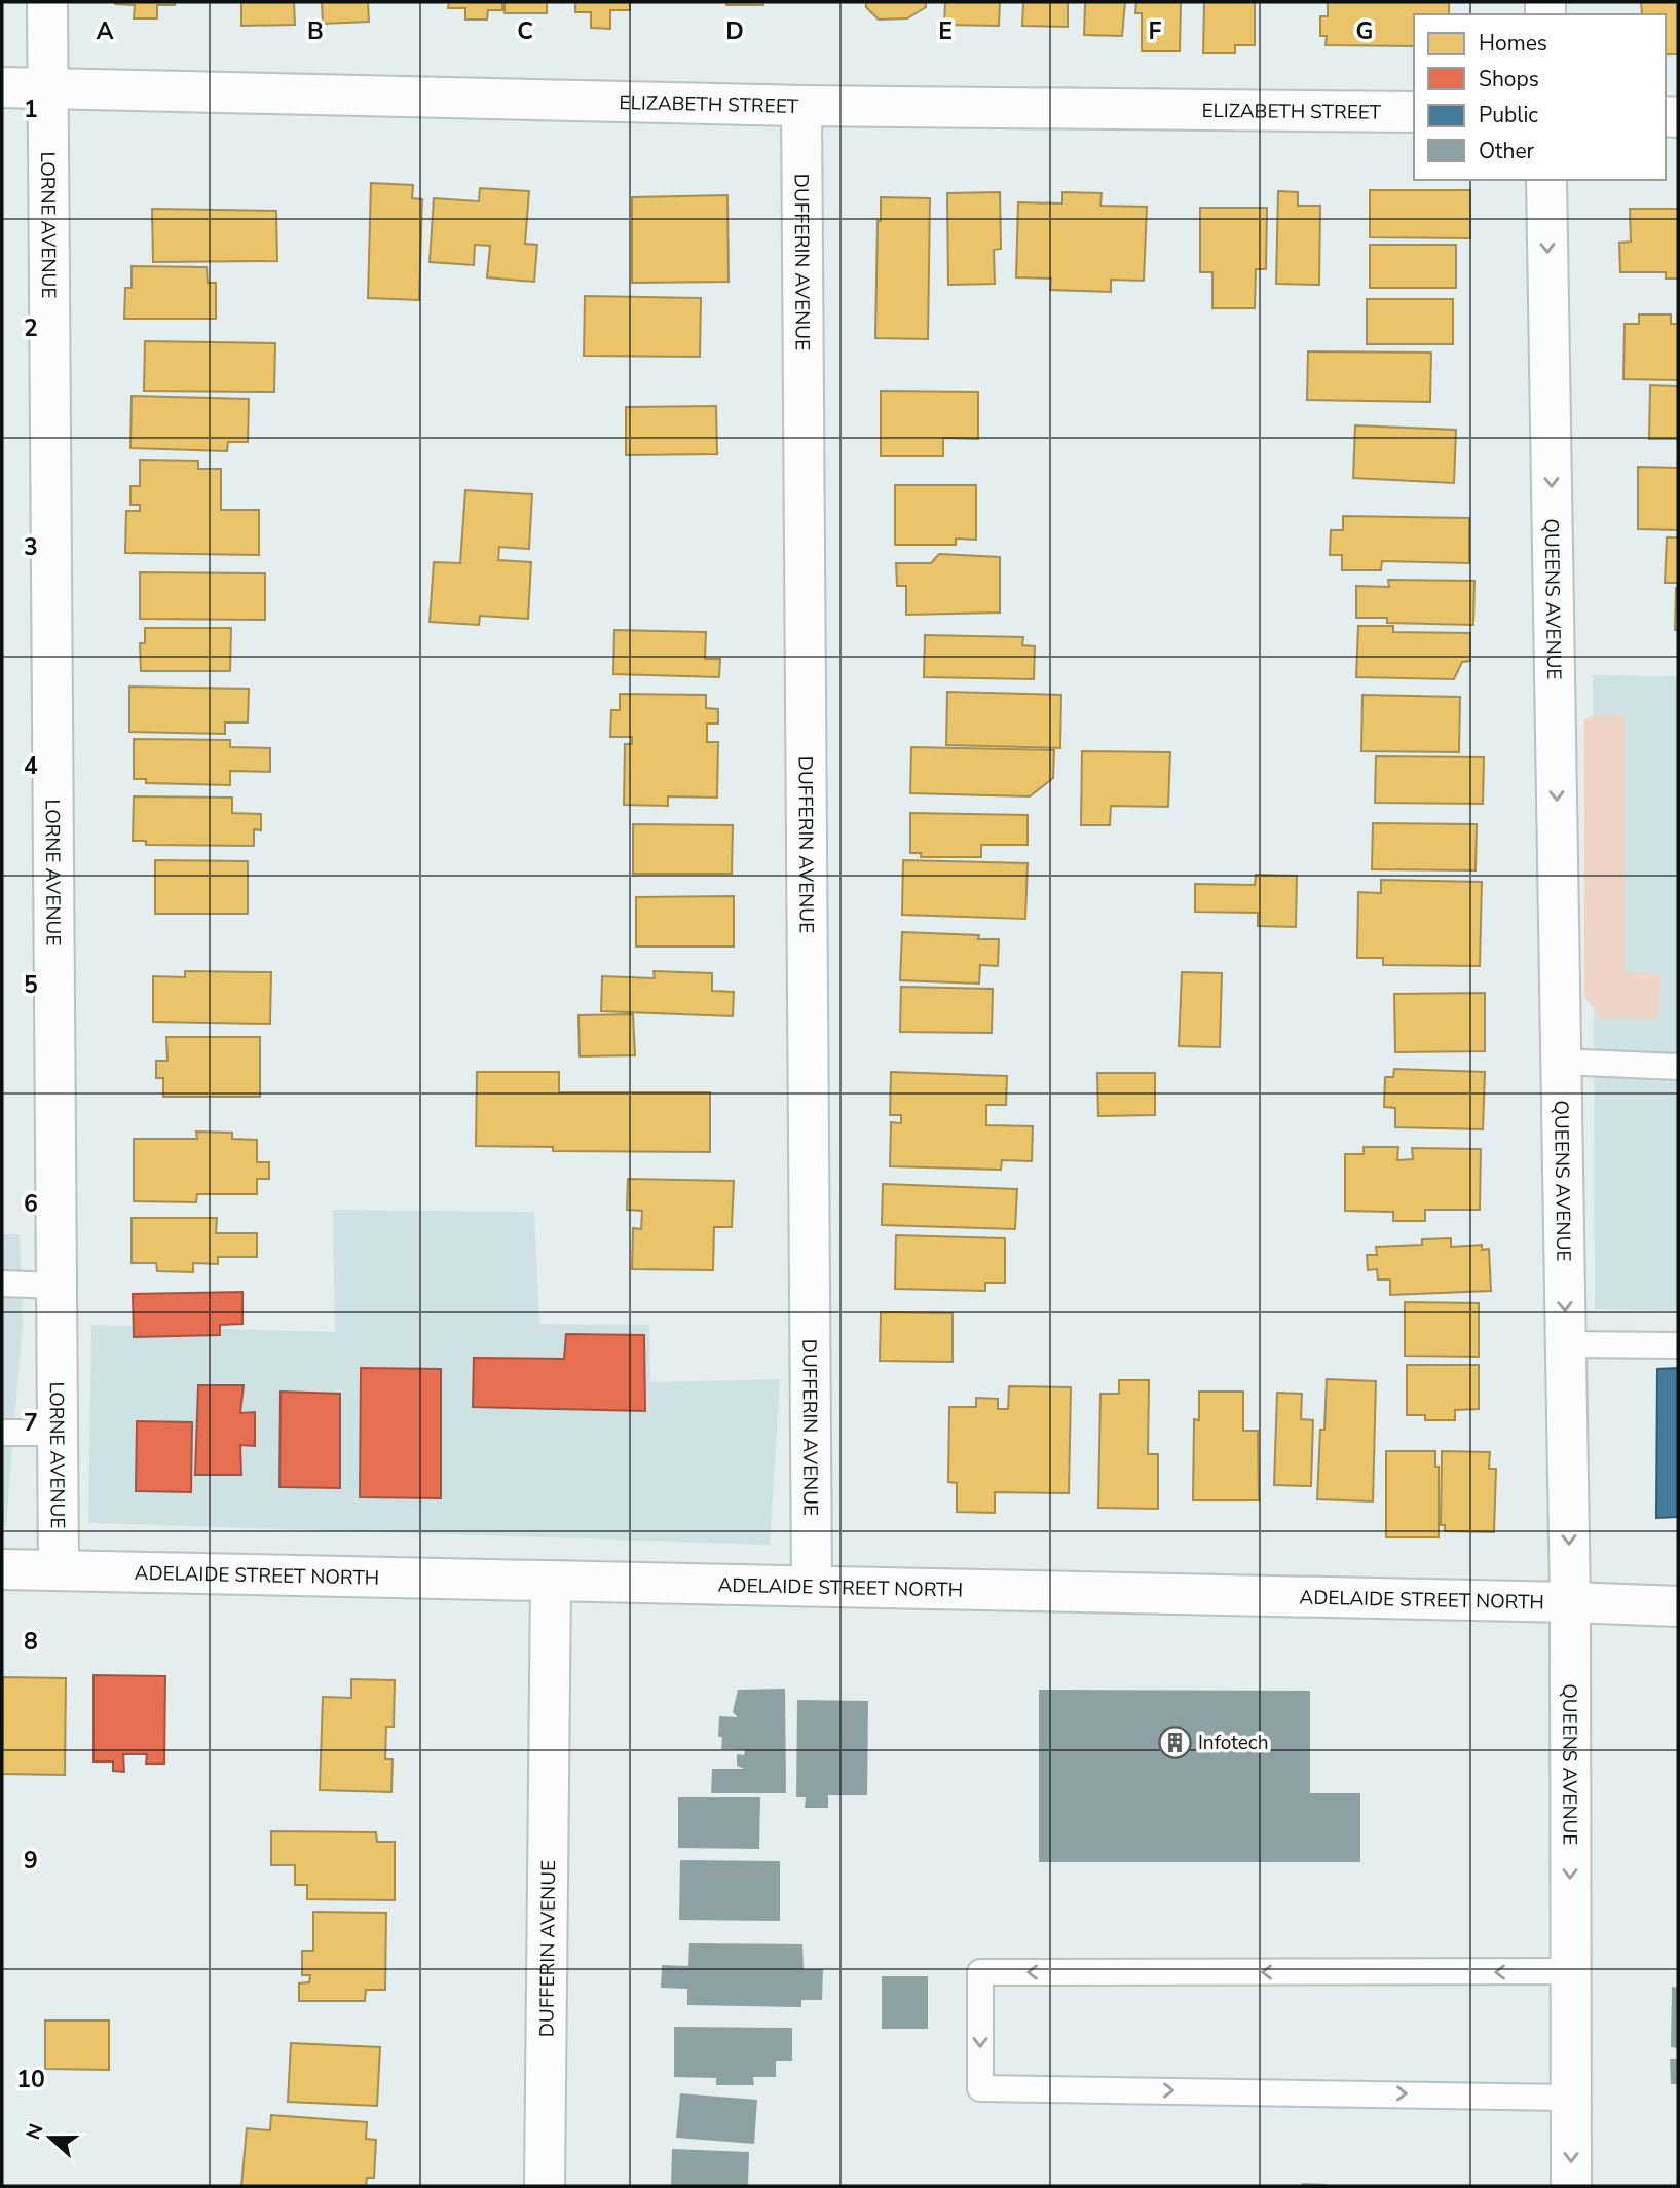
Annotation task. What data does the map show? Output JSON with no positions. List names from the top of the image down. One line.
{"streets":{"street":["ELIZABETH STREET","LORNE AVENUE","DUFFERIN AVENUE","QUEENS AVENUE","ADELAIDE STREET NORTH"]},"crossings":[["ELIZABETH STREET","LORNE AVENUE"],["ELIZABETH STREET","DUFFERIN AVENUE"],["LORNE AVENUE","ADELAIDE STREET NORTH"],["DUFFERIN AVENUE","ADELAIDE STREET NORTH"],["QUEENS AVENUE","ADELAIDE STREET NORTH"]],"one_way":["QUEENS AVENUE"],"places":{"building":["Infotech"]},"legend":["Homes","Shops","Public","Other"],"north":"left","grid":{"columns":["A","B","C","D","E","F","G"],"rows":["1","2","3","4","5","6","7","8","9","10"]}}
